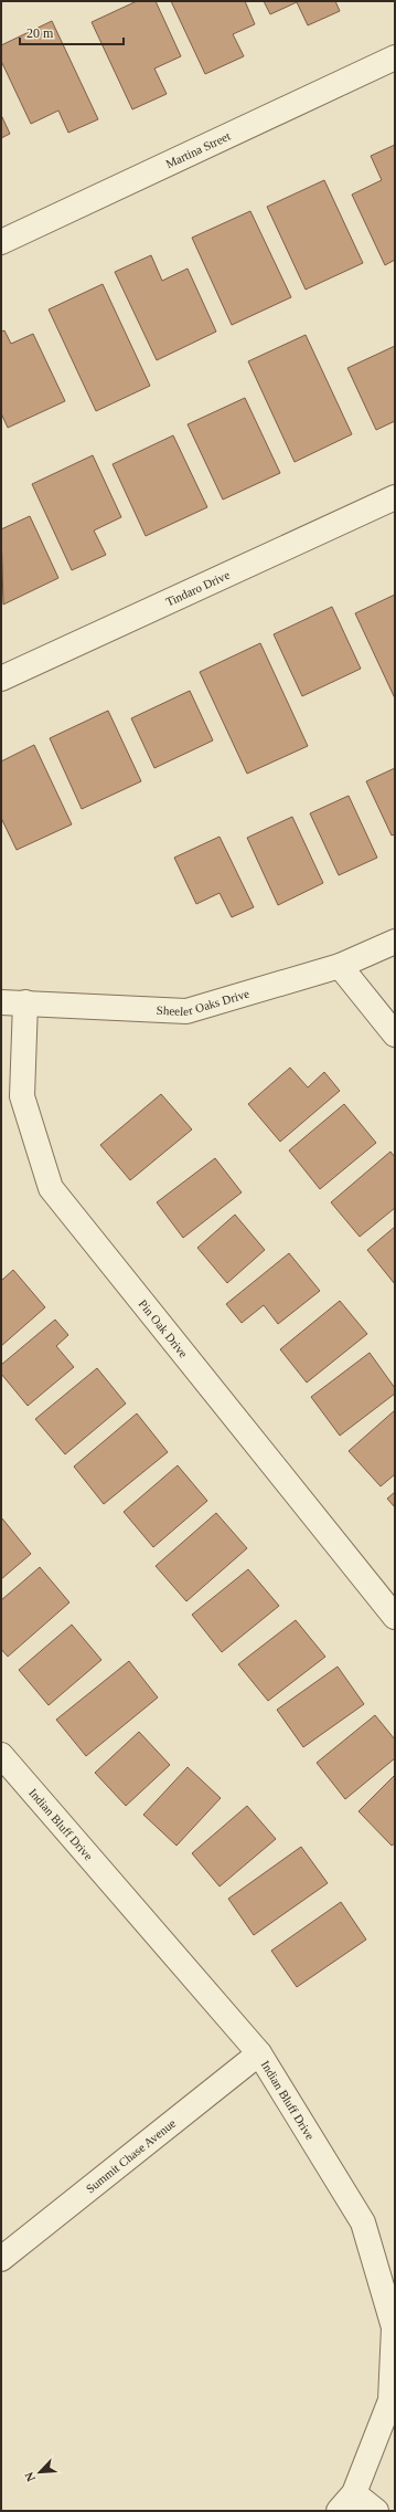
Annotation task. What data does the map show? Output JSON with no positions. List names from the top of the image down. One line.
{"streets":{"street":["Martina Street","Tindaro Drive","Sheeler Oaks Drive","Pin Oak Drive","Indian Bluff Drive","Summit Chase Avenue"]},"crossings":[["Sheeler Oaks Drive","Pin Oak Drive"],["Indian Bluff Drive","Summit Chase Avenue"]],"scale_bar":"20 m","north":"bottom left"}
